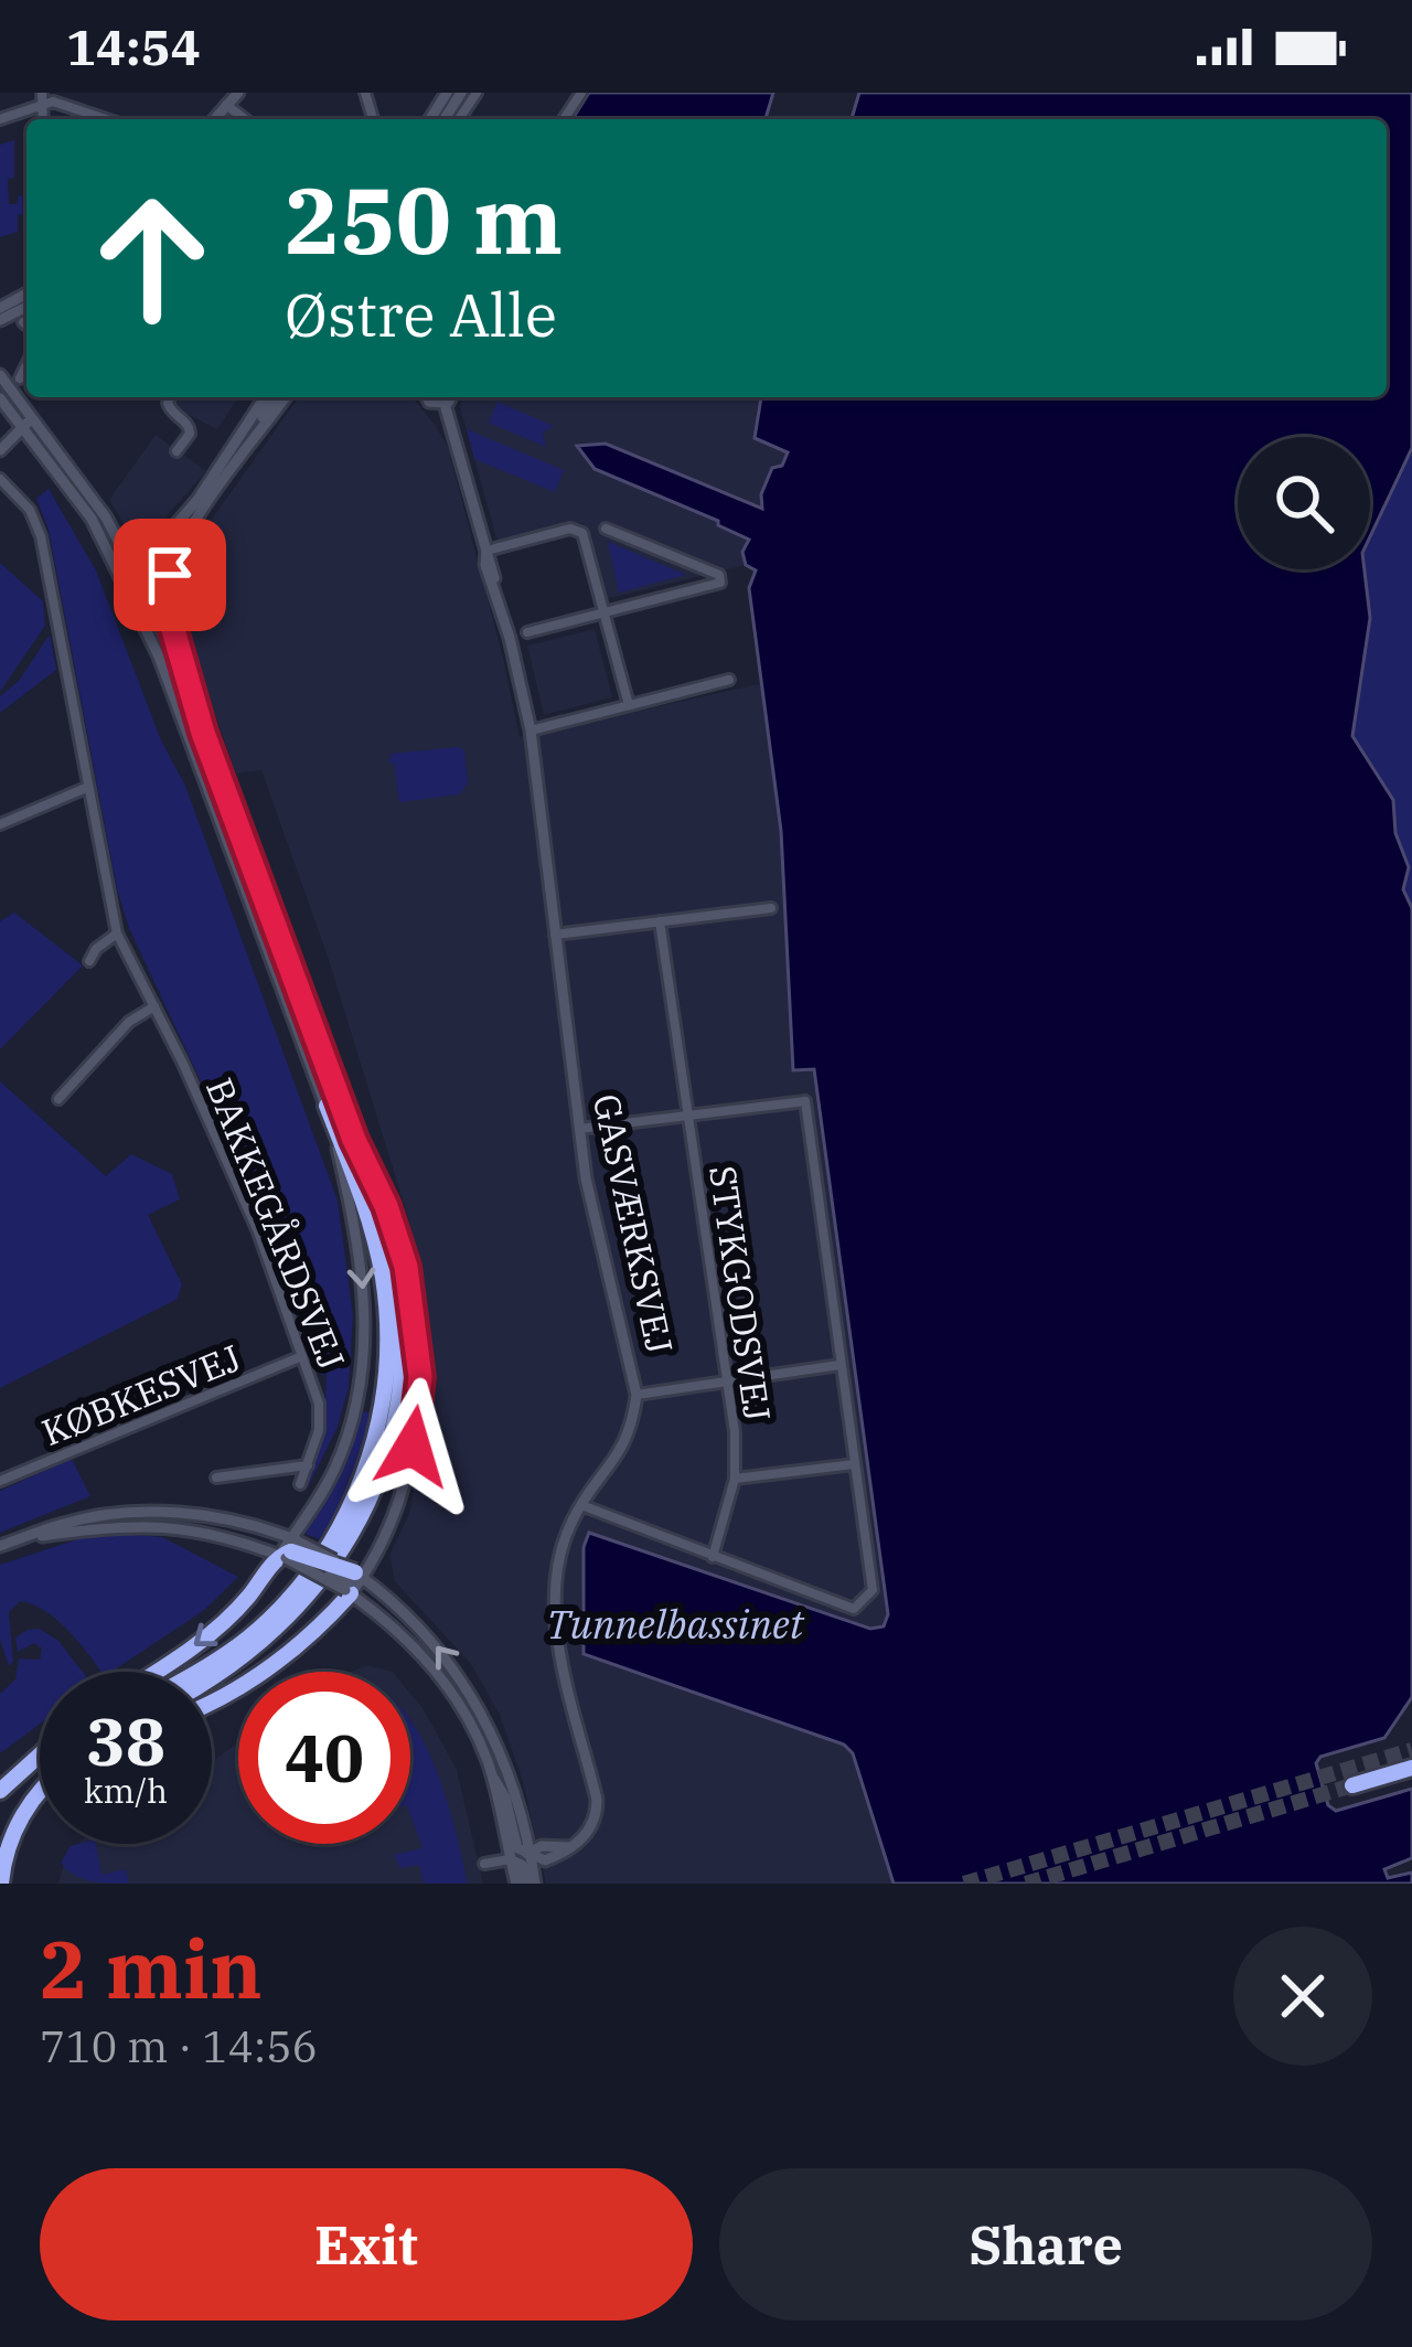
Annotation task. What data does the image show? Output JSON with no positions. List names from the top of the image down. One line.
{"streets":{"street":["BAKKEGÅRDSVEJ","GASVÆRKSVEJ","STYKGODSVEJ","KØBKESVEJ"]},"crossings":[["BAKKEGÅRDSVEJ","KØBKESVEJ"]],"water":["Tunnelbassinet"],"page":{"status":"14:54","turn":["250 m","Østre Alle"],"speed":"38 km/h","limit":"40","heading":["2 min","710 m · 14:56"],"buttons":["Exit","Share"]}}
